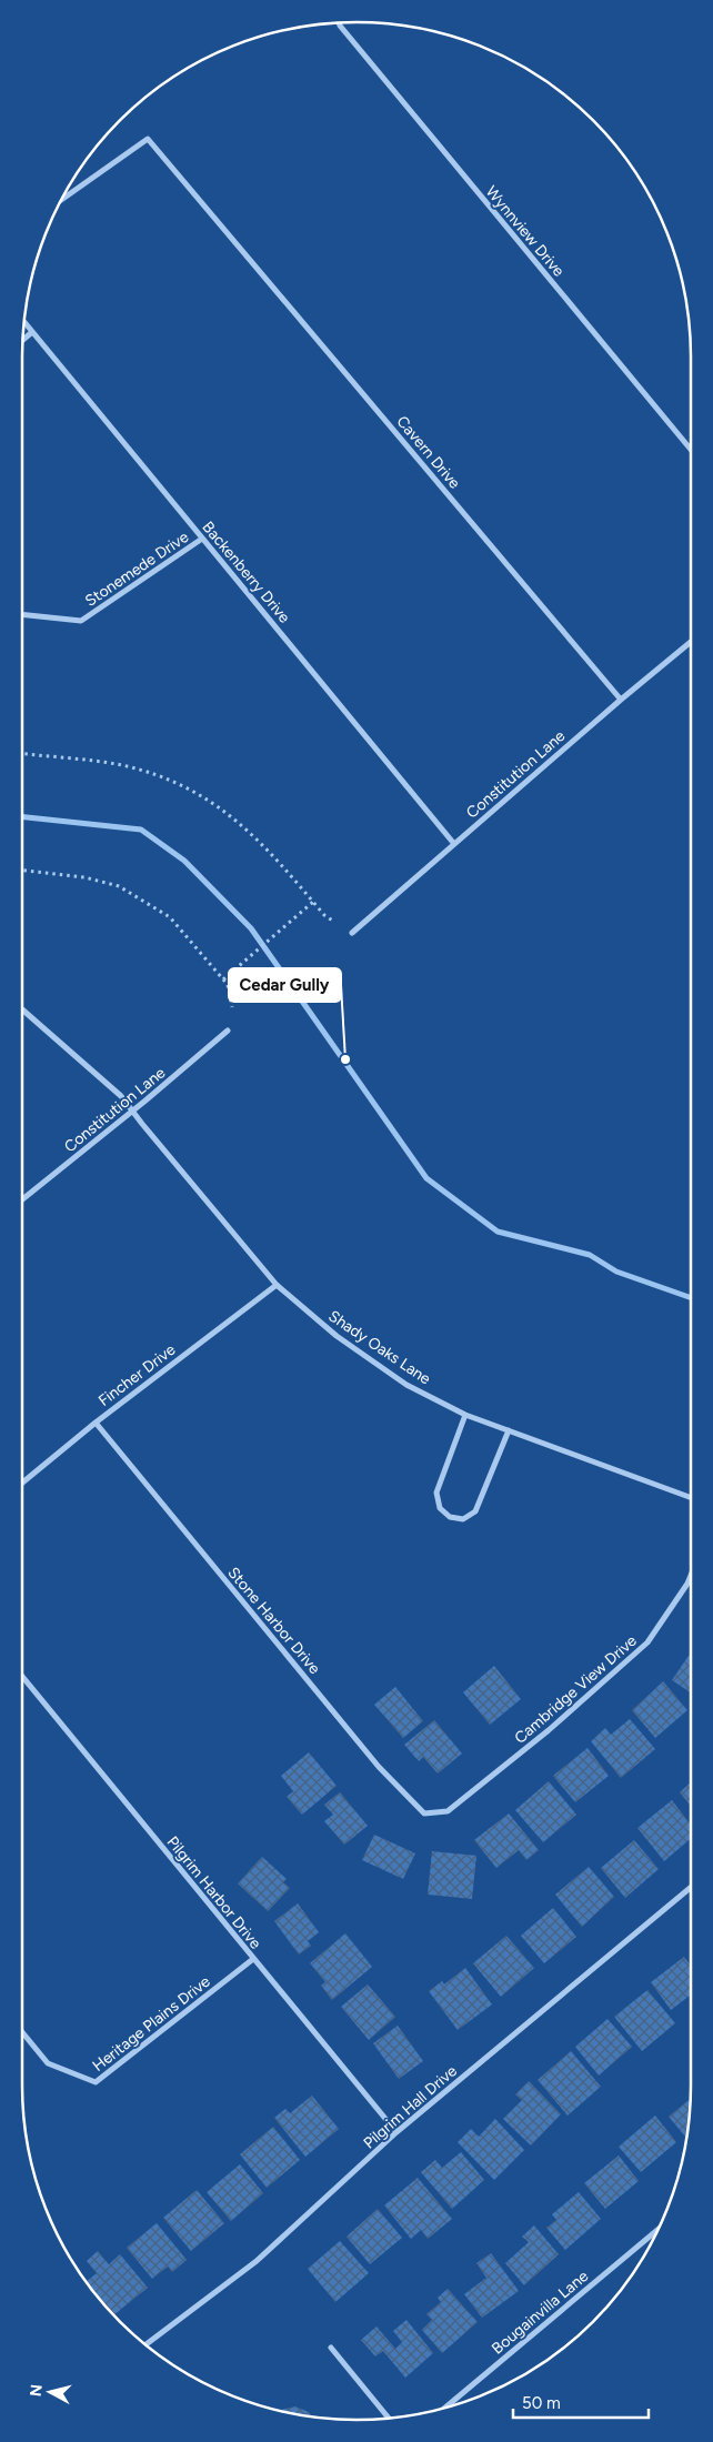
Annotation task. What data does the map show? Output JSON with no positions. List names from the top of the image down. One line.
{"streets":{"street":["Wynnview Drive","Cavern Drive","Stonemede Drive","Backenberry Drive","Constitution Lane","Shady Oaks Lane","Fincher Drive","Stone Harbor Drive","Cambridge View Drive","Pilgrim Harbor Drive","Heritage Plains Drive","Pilgrim Hall Drive","Bougainvilla Lane"]},"crossings":[["Cavern Drive","Constitution Lane"],["Stonemede Drive","Backenberry Drive"],["Backenberry Drive","Constitution Lane"],["Constitution Lane","Shady Oaks Lane"],["Shady Oaks Lane","Fincher Drive"],["Fincher Drive","Stone Harbor Drive"],["Stone Harbor Drive","Cambridge View Drive"],["Pilgrim Harbor Drive","Heritage Plains Drive"],["Pilgrim Harbor Drive","Pilgrim Hall Drive"]],"places":["Cedar Gully"],"scale_bar":"50 m","north":"left"}
